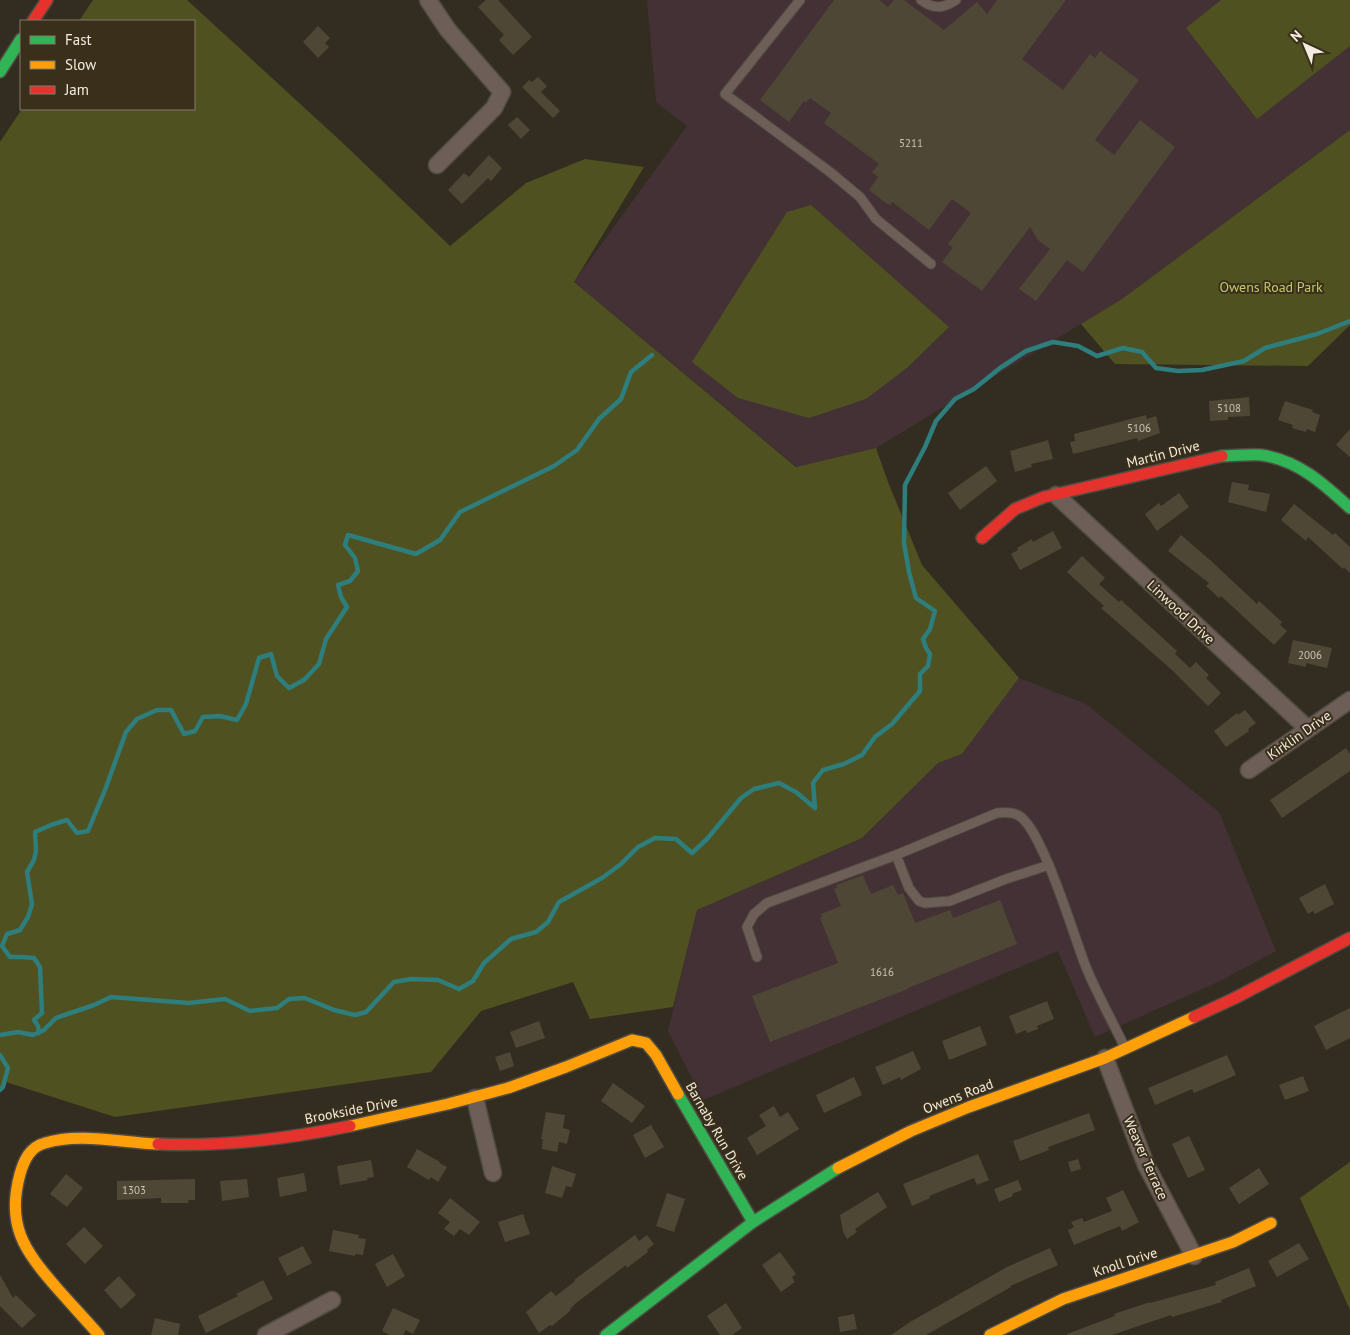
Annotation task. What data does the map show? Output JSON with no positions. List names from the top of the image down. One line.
{"streets":{"street":["Martin Drive","Linwood Drive","Kirklin Drive","Owens Road","Brookside Drive","Barnaby Run Drive","Weaver Terrace","Knoll Drive"]},"crossings":[["Martin Drive","Linwood Drive"],["Linwood Drive","Kirklin Drive"],["Owens Road","Barnaby Run Drive"],["Owens Road","Weaver Terrace"],["Brookside Drive","Barnaby Run Drive"],["Weaver Terrace","Knoll Drive"]],"parks":["Owens Road Park"],"house_numbers":["5211","5108","5106","2006","1616","1303"],"legend":["Fast","Slow","Jam"],"north":"top left"}
